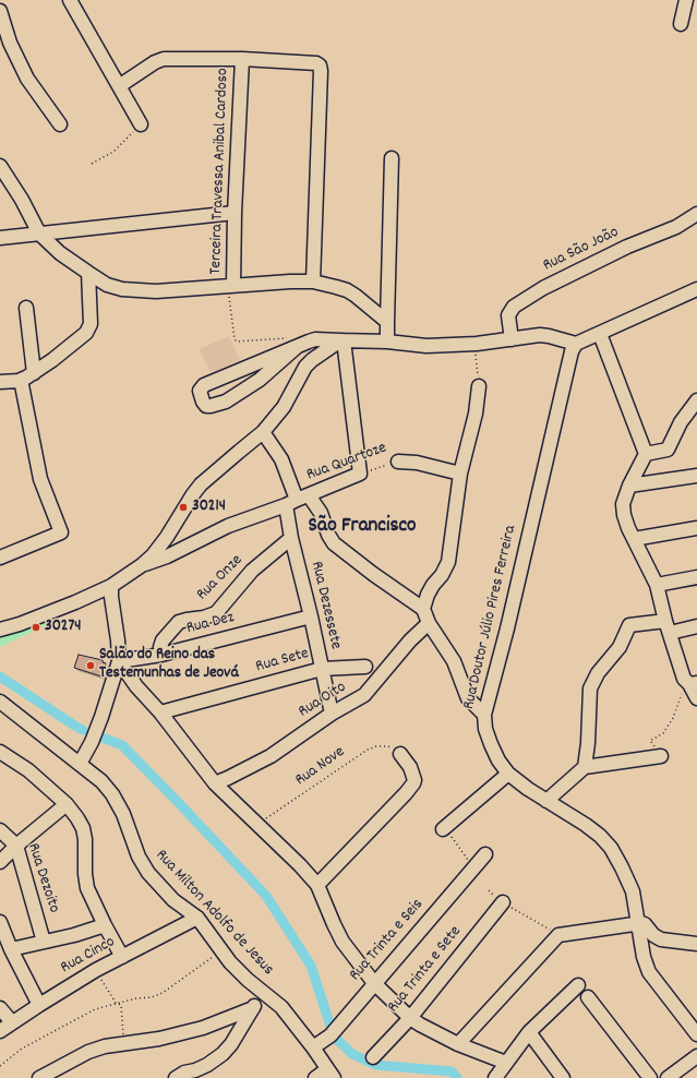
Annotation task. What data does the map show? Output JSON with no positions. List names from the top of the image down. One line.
{"streets":{"street":["Terceira Travessa Anibal Cardoso","Rua São João","Rua Quartoze","Rua Onze","Rua Dezessete","Rua Doutor Júlio Pires Ferreira","Rua Dez","Rua Sete","Rua Oito","Rua Dezoito","Rua Milton Adolfo de Jesus","Rua Trinta e Seis","Rua Cinco","Rua Trinta e Sete"],"path":["Rua Nove"]},"crossings":[["Rua Quartoze","Rua Dezessete"],["Rua Onze","Rua Dezessete"],["Rua Onze","Rua Dez"],["Rua Dezessete","Rua Dez"],["Rua Dezessete","Rua Sete"],["Rua Dezessete","Rua Oito"],["Rua Milton Adolfo de Jesus","Rua Trinta e Seis"],["Rua Milton Adolfo de Jesus","Rua Cinco"]],"districts":["São Francisco"],"places":["30214","30274","Salão do Reino das Testemunhas de Jeová"]}
